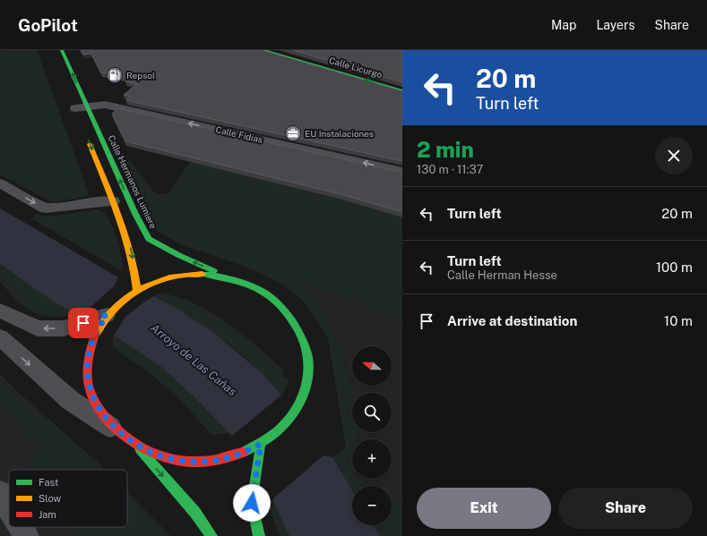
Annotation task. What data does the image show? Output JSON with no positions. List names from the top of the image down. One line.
{"streets":{"main road":["Calle Licurgo","Calle Hermanos Lumiere"],"street":["Calle Fidias"]},"crossings":[["Calle Fidias","Calle Hermanos Lumiere"]],"one_way":["Calle Licurgo","Calle Fidias"],"water":["Arroyo de Las Cañas"],"places":{"fuel station":["Repsol"],"office":["EU Instalaciones"]},"legend":["Fast","Slow","Jam"],"north":"left","page":{"header":"GoPilot","nav":["Map","Layers","Share"],"turn":["20 m","Turn left"],"heading":["2 min","130 m · 11:37"],"list":[{"name":"Turn left","value":"20 m"},{"name":"Turn left","note":"Calle Herman Hesse","value":"100 m"},{"name":"Arrive at destination","value":"10 m"}],"map_buttons":["+","−"],"buttons":["Exit","Share"]}}
